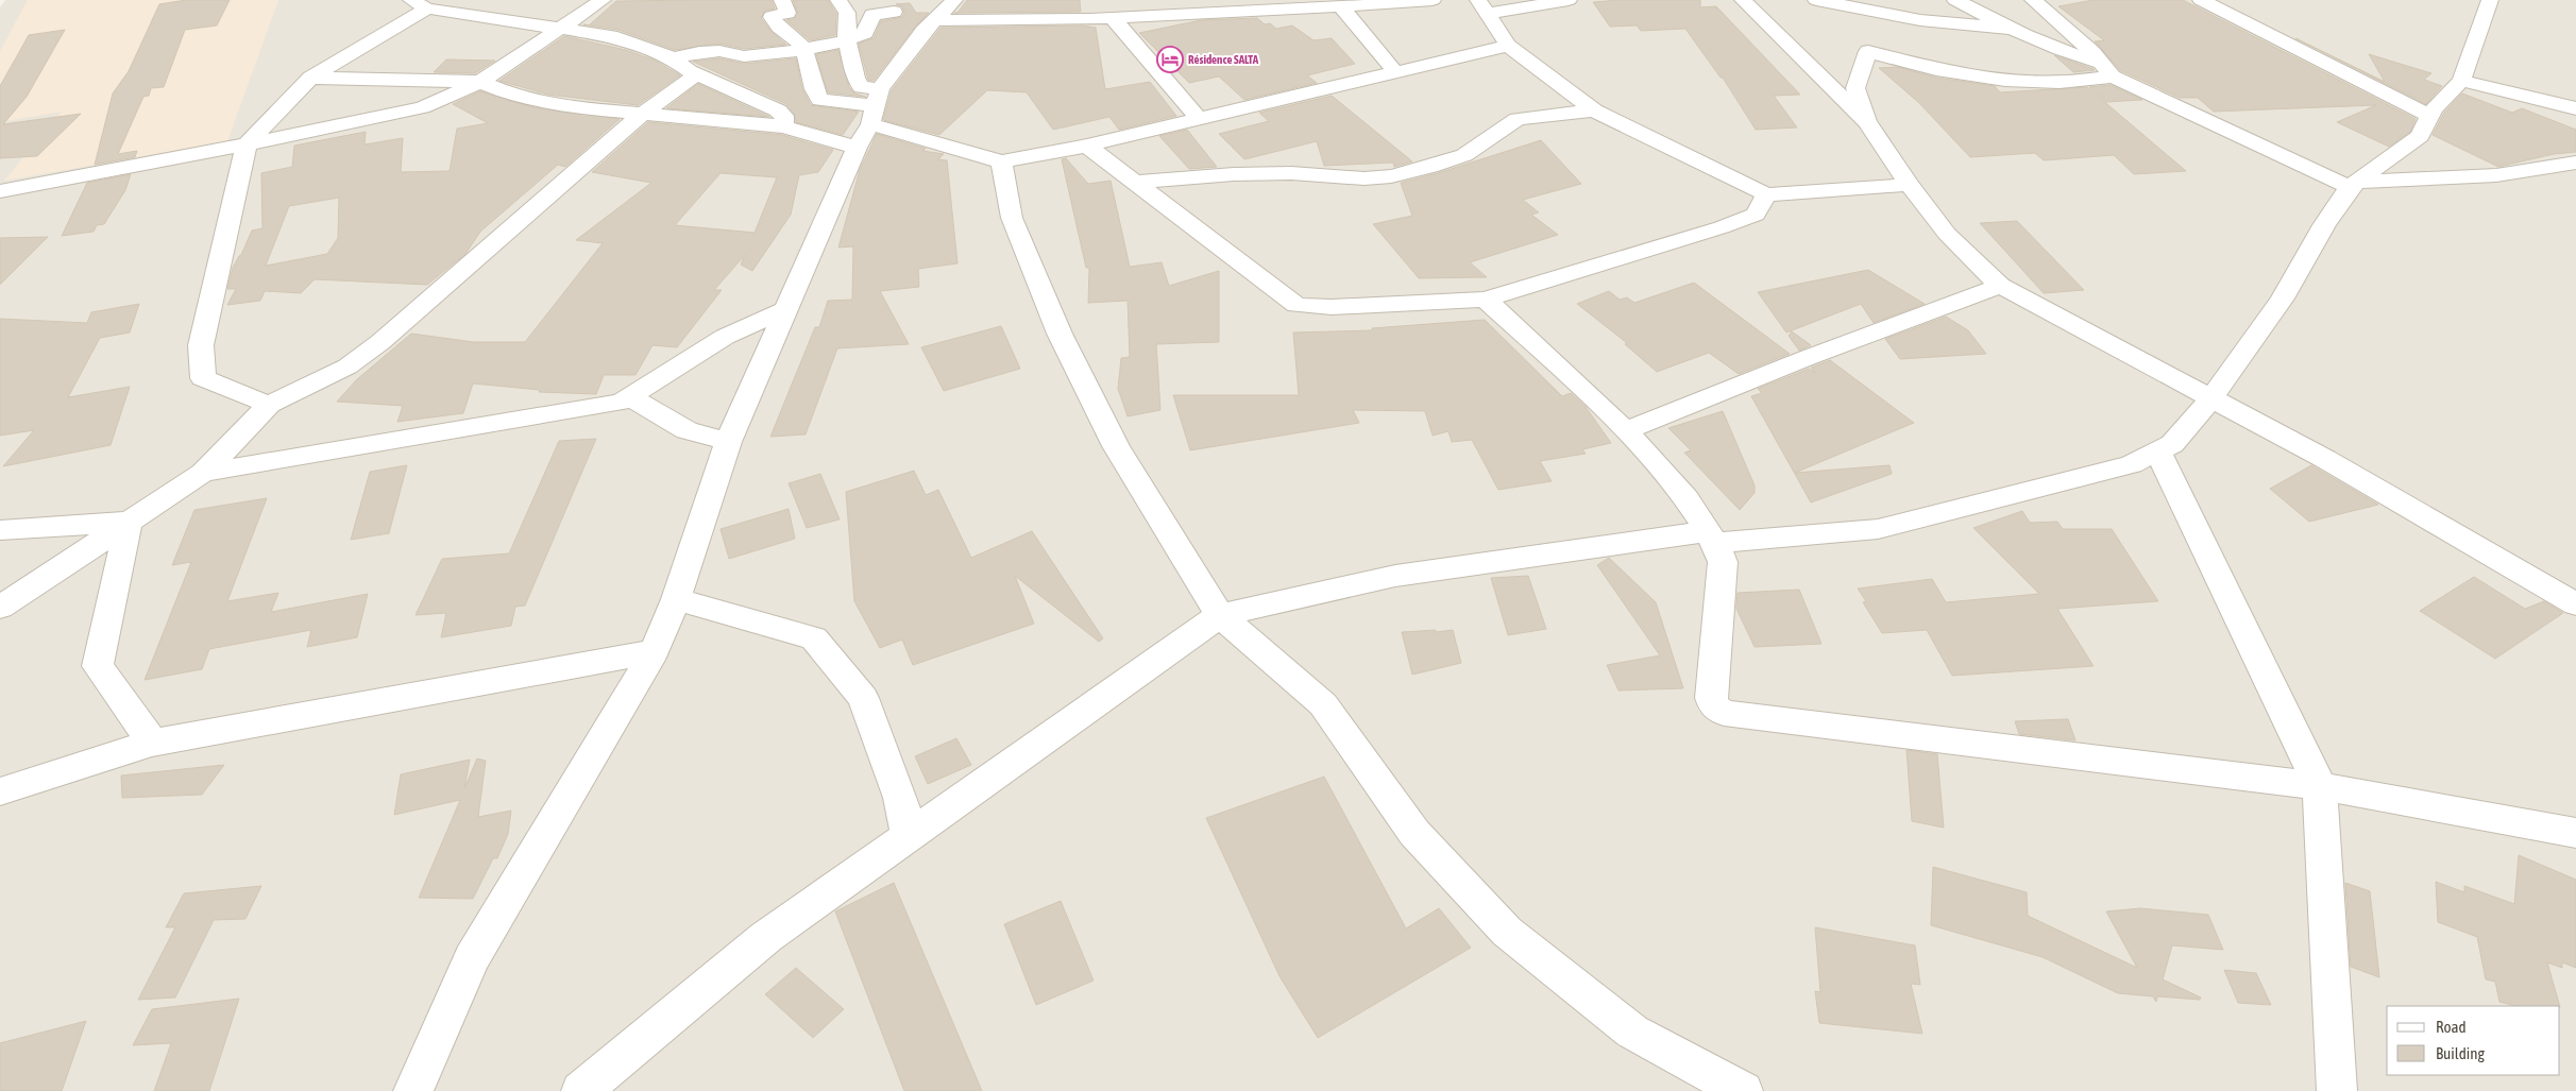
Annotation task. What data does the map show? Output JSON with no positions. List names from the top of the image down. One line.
{"places":{"hotel":["Résidence SALTA"]},"legend":["Road","Building"]}
